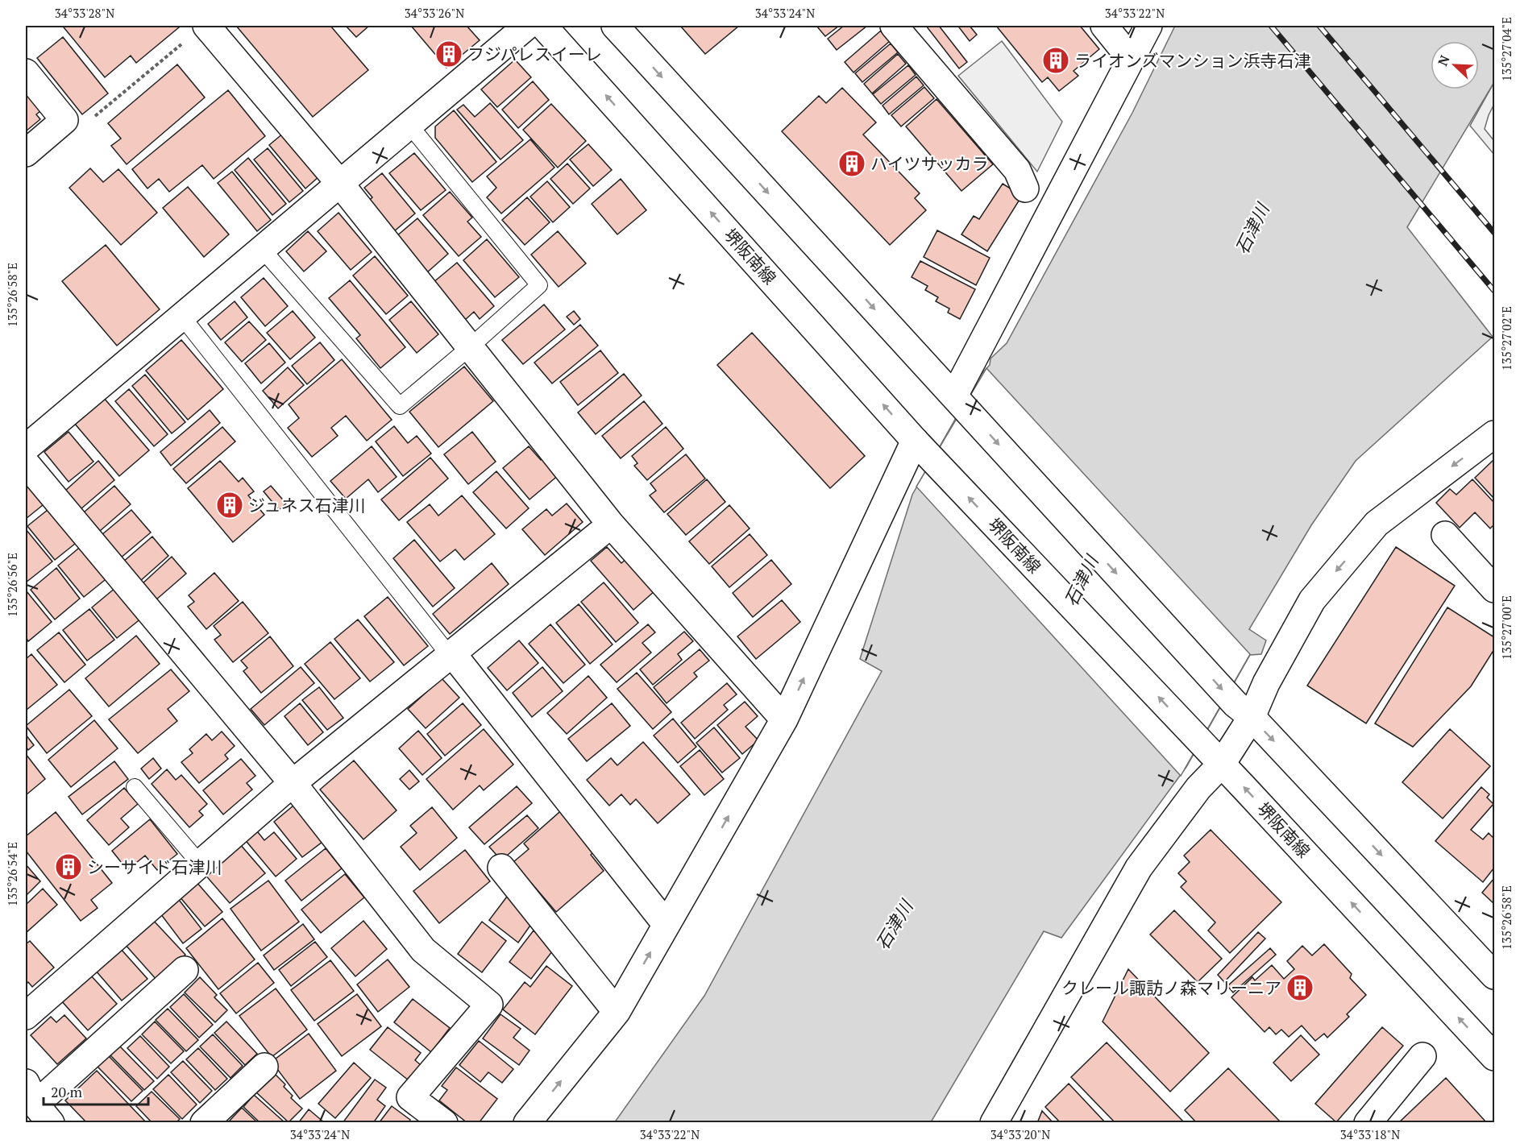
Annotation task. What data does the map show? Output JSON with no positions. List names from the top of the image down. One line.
{"streets":{"street":["堺阪南線"]},"water":["石津川"],"places":{"building":["フジパレスイーレ","ライオンズマンション浜寺石津","ハイツサッカラ","ジュネス石津川","シーサイド石津川","クレール諏訪ノ森マリーニア"]},"scale_bar":"20 m","north":"top left","coordinates":["34°33'28\"N","34°33'26\"N","34°33'24\"N","34°33'22\"N","135°27'04\"E","135°26'58\"E","135°27'02\"E","135°26'56\"E","135°27'00\"E","135°26'54\"E","34°33'20\"N","34°33'18\"N"]}
